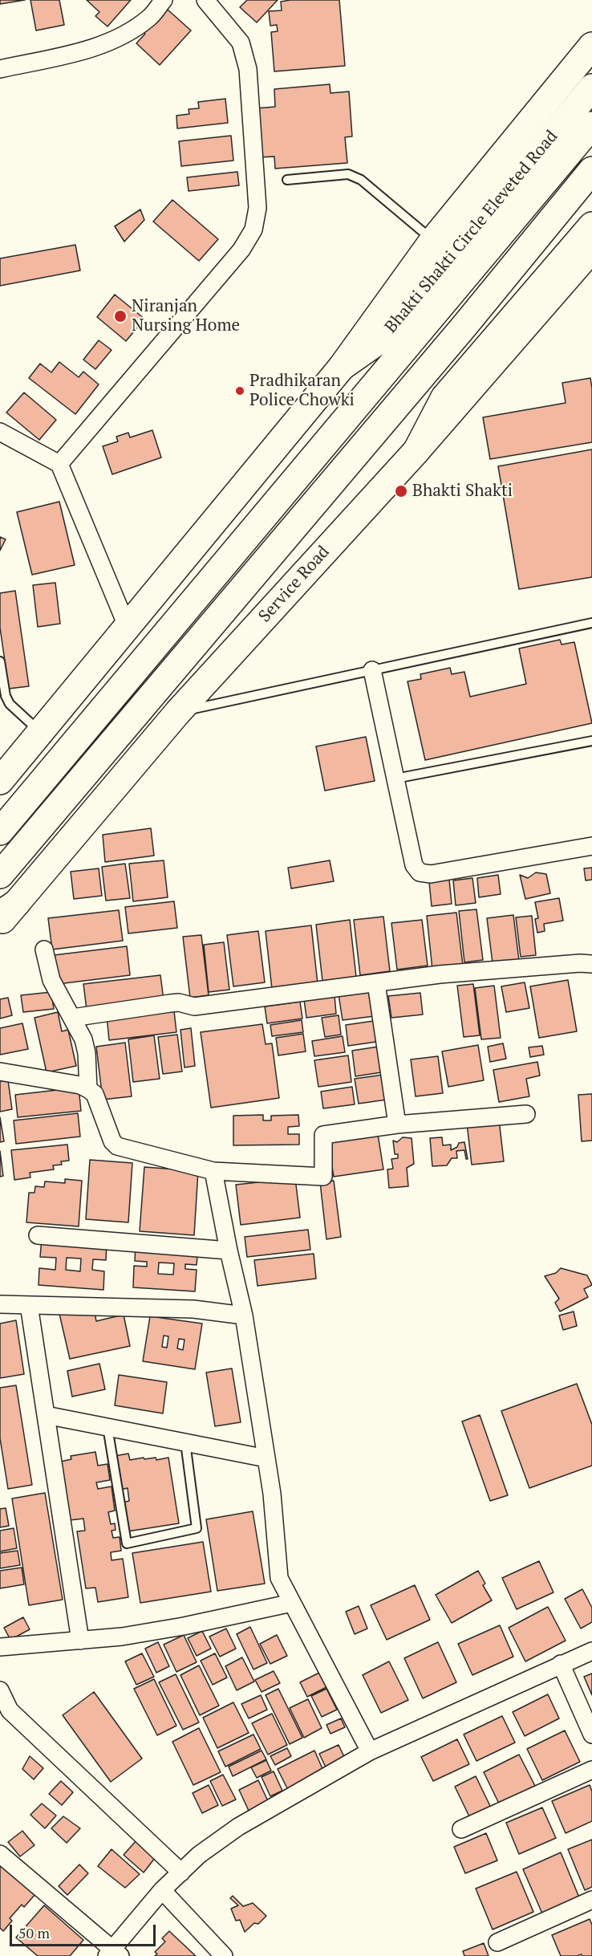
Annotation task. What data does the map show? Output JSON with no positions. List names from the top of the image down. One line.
{"streets":{"main road":["Bhakti Shakti Circle Eleveted Road","Service Road"]},"places":["Niranjan Nursing Home","Pradhikaran Police Chowki","Bhakti Shakti"],"scale_bar":"50 m"}
